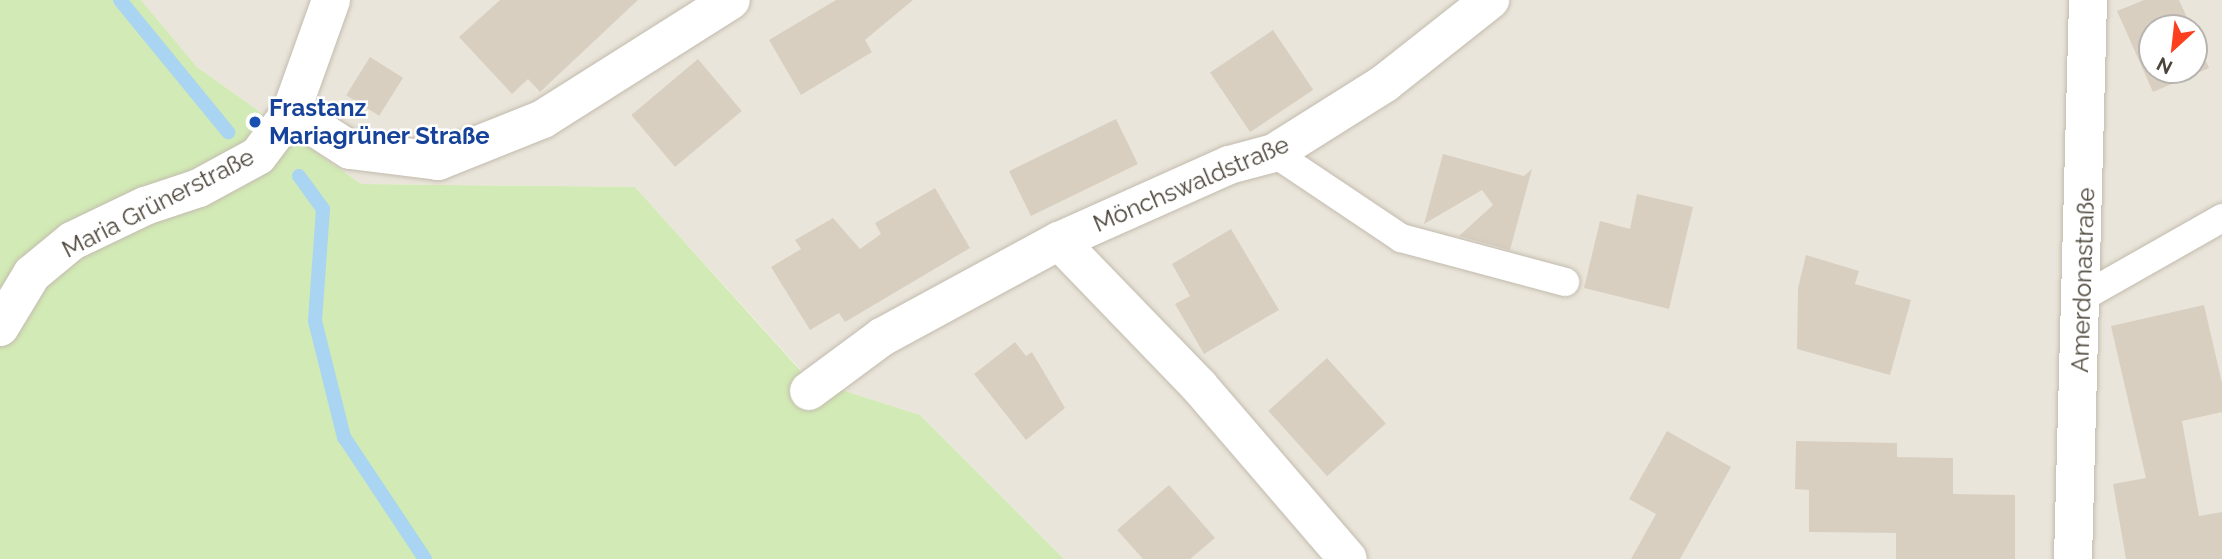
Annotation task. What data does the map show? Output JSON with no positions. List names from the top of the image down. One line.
{"streets":{"street":["Mönchswaldstraße","Maria Grünerstraße","Amerdonastraße"]},"places":["Frastanz Mariagrüner Straße"],"north":"bottom left"}
